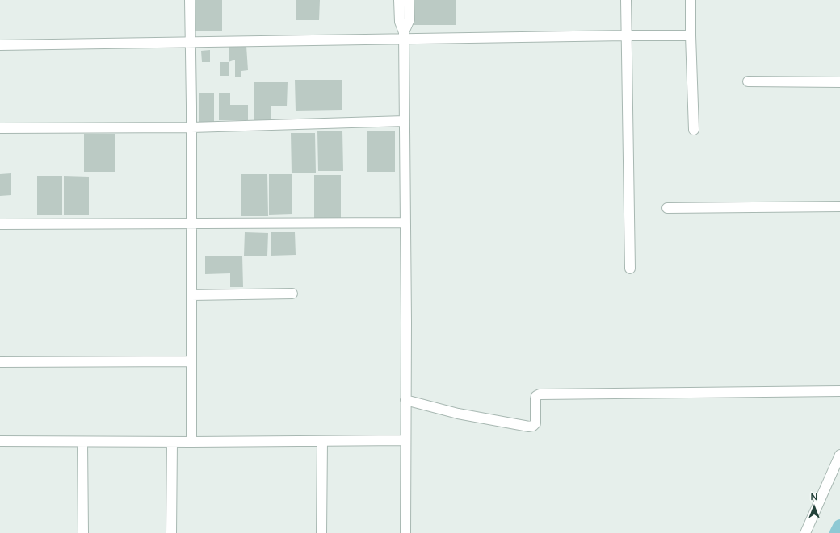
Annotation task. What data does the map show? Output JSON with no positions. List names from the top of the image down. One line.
{"north":"top"}
